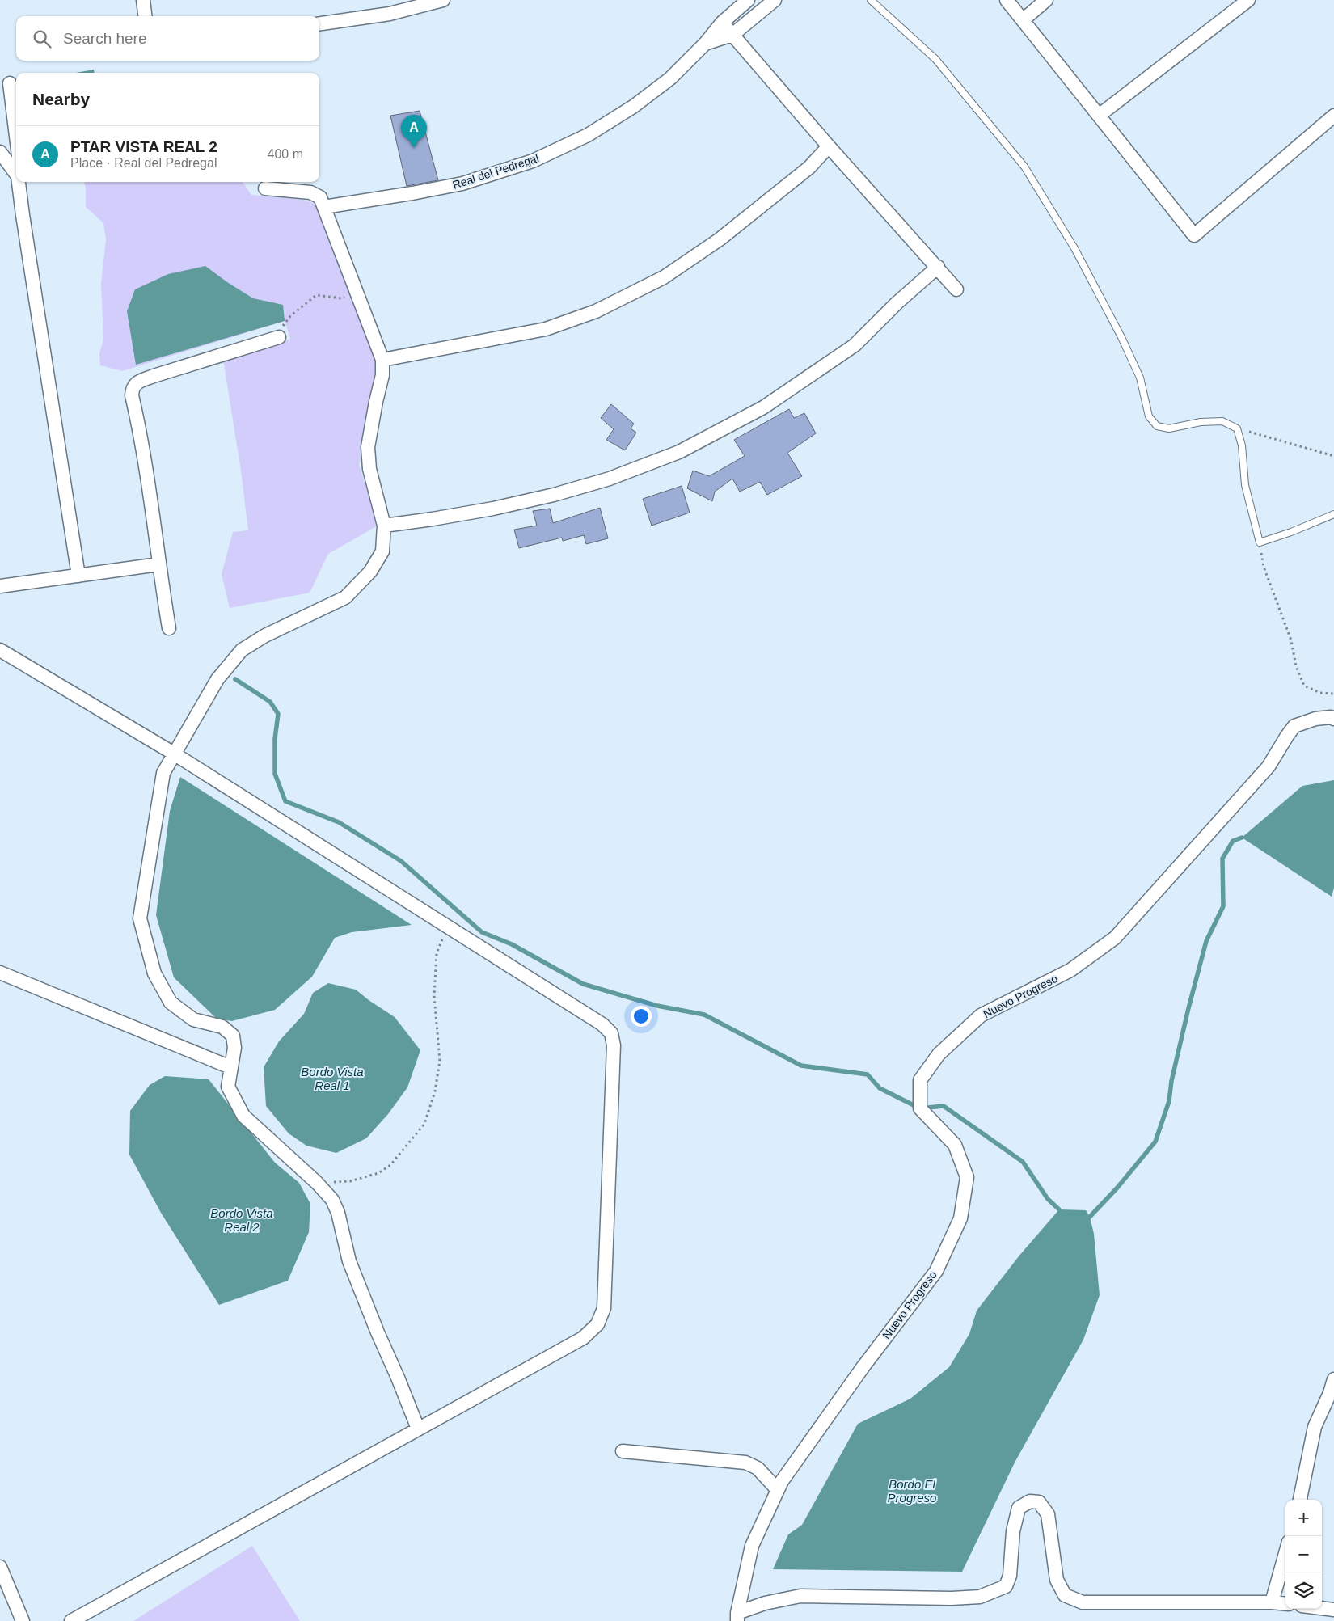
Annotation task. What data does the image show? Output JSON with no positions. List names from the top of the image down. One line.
{"streets":{"street":["Real del Pedregal","Nuevo Progreso"]},"water":["Bordo Vista Real 1","Bordo Vista Real 2","Bordo El Progreso"],"page":{"search":"Search here","heading":"Nearby","pins":"A","list":[{"mark":"A","name":"PTAR VISTA REAL 2","note":"Place · Real del Pedregal","value":"400 m"}],"map_buttons":["+","−"]}}
